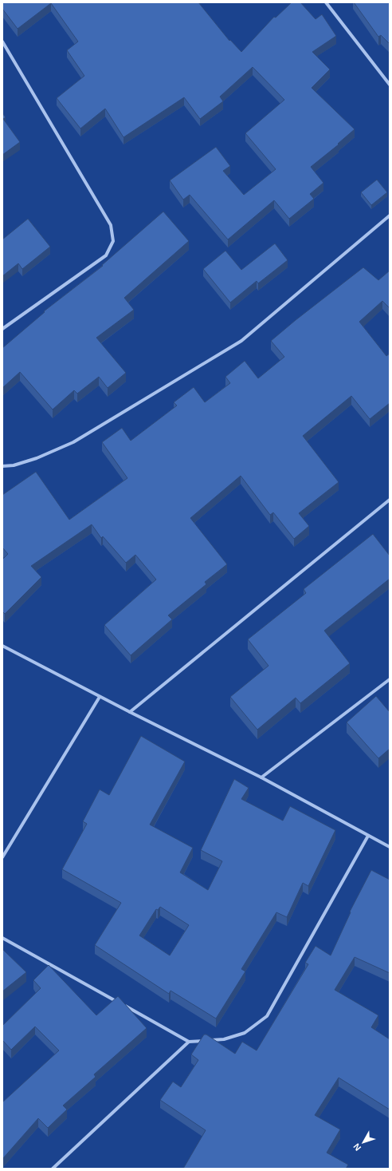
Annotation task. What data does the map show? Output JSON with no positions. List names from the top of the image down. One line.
{"north":"bottom left"}
